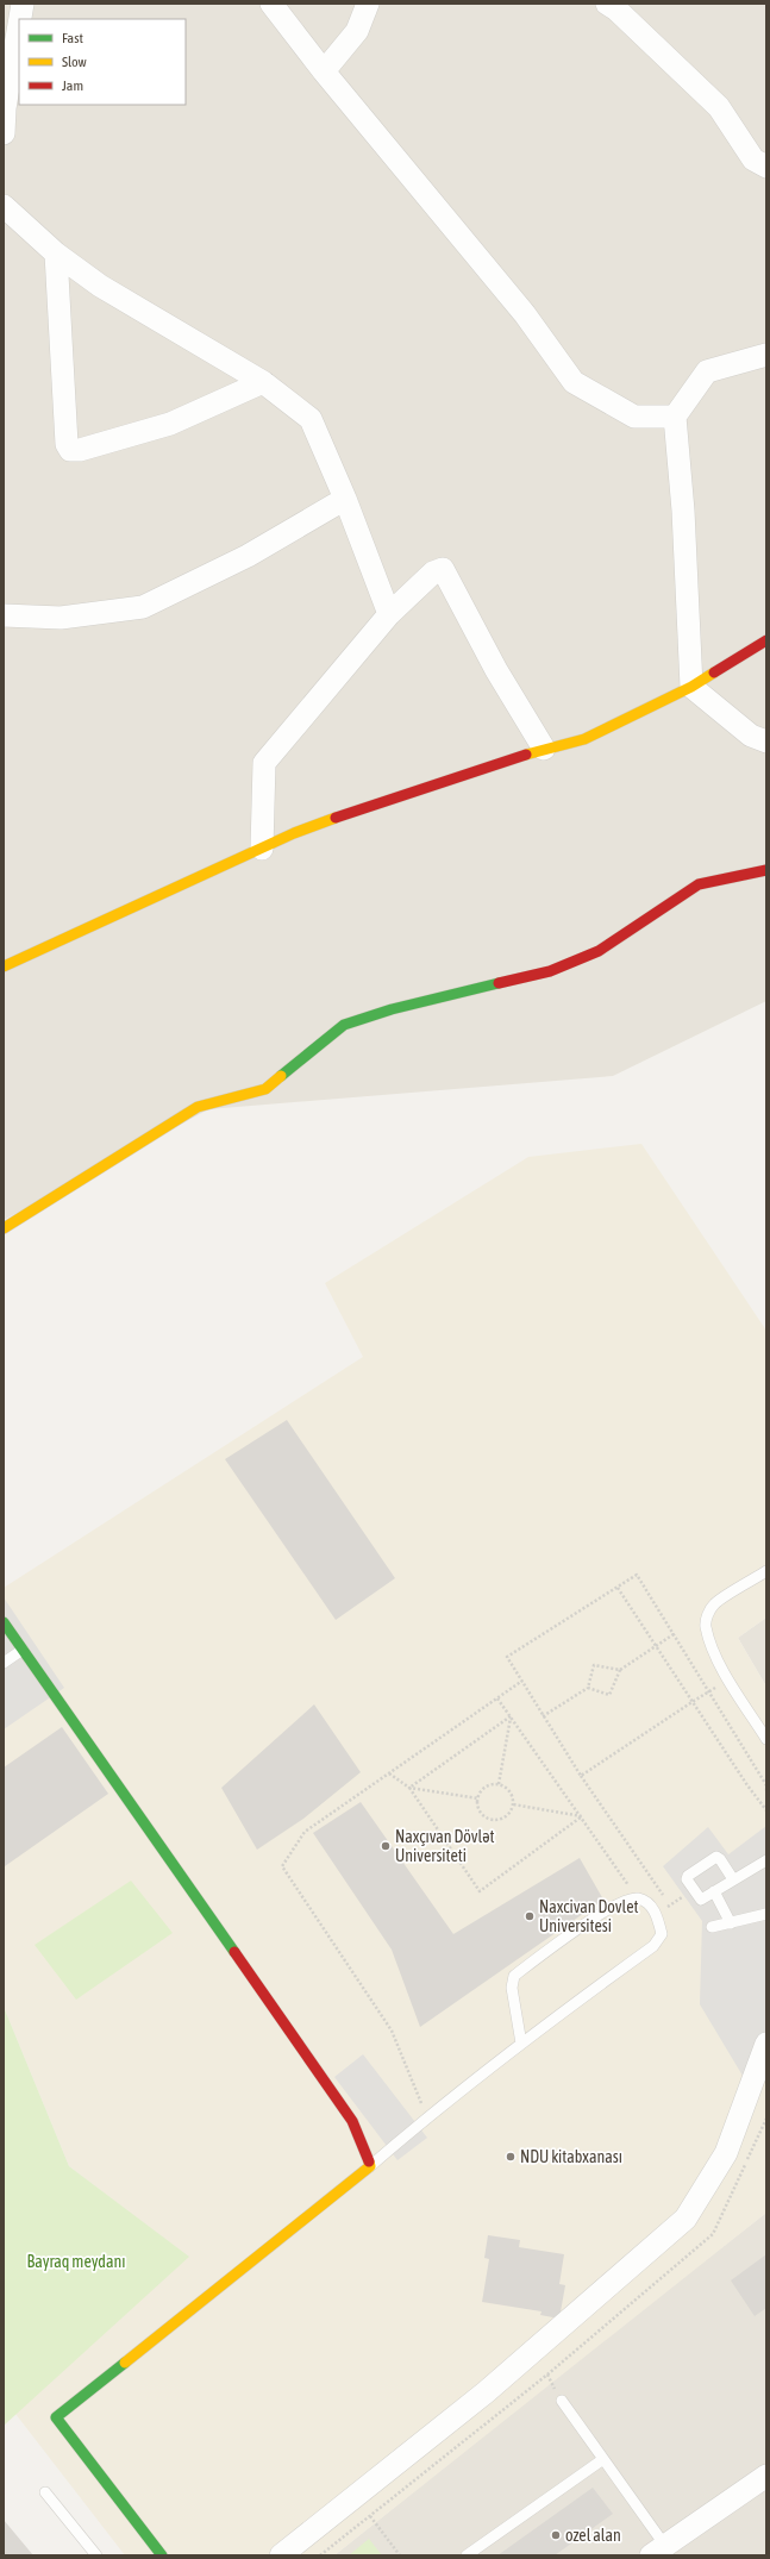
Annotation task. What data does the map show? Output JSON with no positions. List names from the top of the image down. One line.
{"parks":["Bayraq meydanı"],"places":["Naxçıvan Dövlət Universiteti","Naxcivan Dovlet Universitesi","NDU kitabxanası","ozel alan"],"legend":["Fast","Slow","Jam"]}
